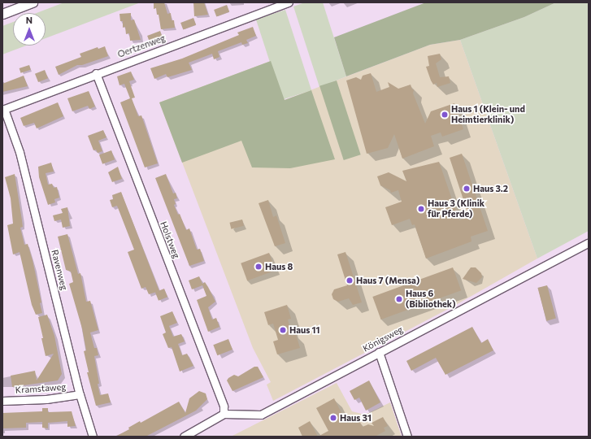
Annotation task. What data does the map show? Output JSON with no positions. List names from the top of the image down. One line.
{"streets":{"street":["Oertzenweg","Holstweg","Ravenweg","Königsweg","Kramstaweg"]},"crossings":[["Oertzenweg","Holstweg"],["Oertzenweg","Ravenweg"],["Holstweg","Königsweg"],["Ravenweg","Kramstaweg"]],"places":["Haus 1 (Klein- und Heimtierklinik)","Haus 3.2","Haus 3 (Klinik für Pferde)","Haus 8","Haus 7 (Mensa)","Haus 6 (Bibliothek)","Haus 11","Haus 31"],"north":"top"}
